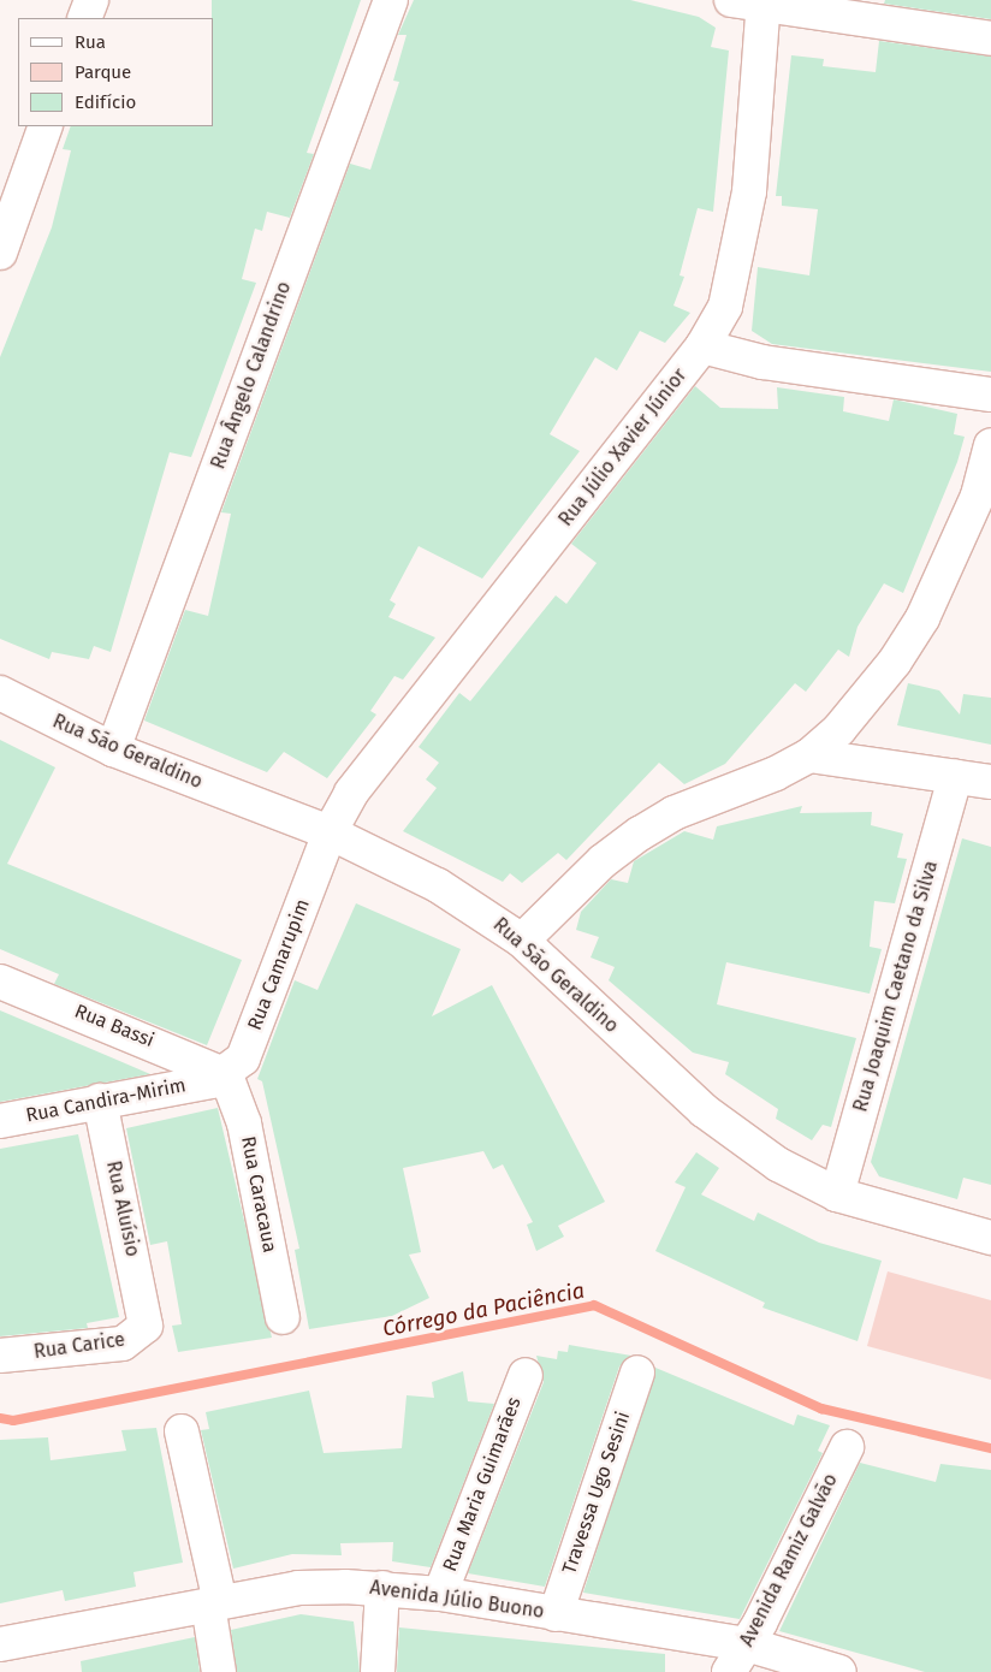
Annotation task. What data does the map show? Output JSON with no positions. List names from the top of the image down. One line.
{"streets":{"street":["Rua Ângelo Calandrino","Rua Júlio Xavier Júnior","Rua São Geraldino","Rua Camarupim","Rua Joaquim Caetano da Silva","Rua Bassi","Rua Candira-Mirim","Rua Caracaua","Rua Aluísio","Rua Carice","Rua Maria Guimarães","Travessa Ugo Sesini","Avenida Ramiz Galvão","Avenida Júlio Buono"]},"crossings":[["Rua Ângelo Calandrino","Rua São Geraldino"],["Rua Júlio Xavier Júnior","Rua São Geraldino"],["Rua Júlio Xavier Júnior","Rua Camarupim"],["Rua São Geraldino","Rua Camarupim"],["Rua São Geraldino","Rua Joaquim Caetano da Silva"],["Rua Camarupim","Rua Bassi"],["Rua Camarupim","Rua Candira-Mirim"],["Rua Camarupim","Rua Caracaua"],["Rua Bassi","Rua Candira-Mirim"],["Rua Bassi","Rua Caracaua"],["Rua Candira-Mirim","Rua Caracaua"],["Rua Candira-Mirim","Rua Aluísio"],["Rua Aluísio","Rua Carice"],["Rua Maria Guimarães","Avenida Júlio Buono"],["Travessa Ugo Sesini","Avenida Júlio Buono"],["Avenida Ramiz Galvão","Avenida Júlio Buono"]],"water":["Córrego da Paciência"],"legend":["Rua","Parque","Edifício"]}
